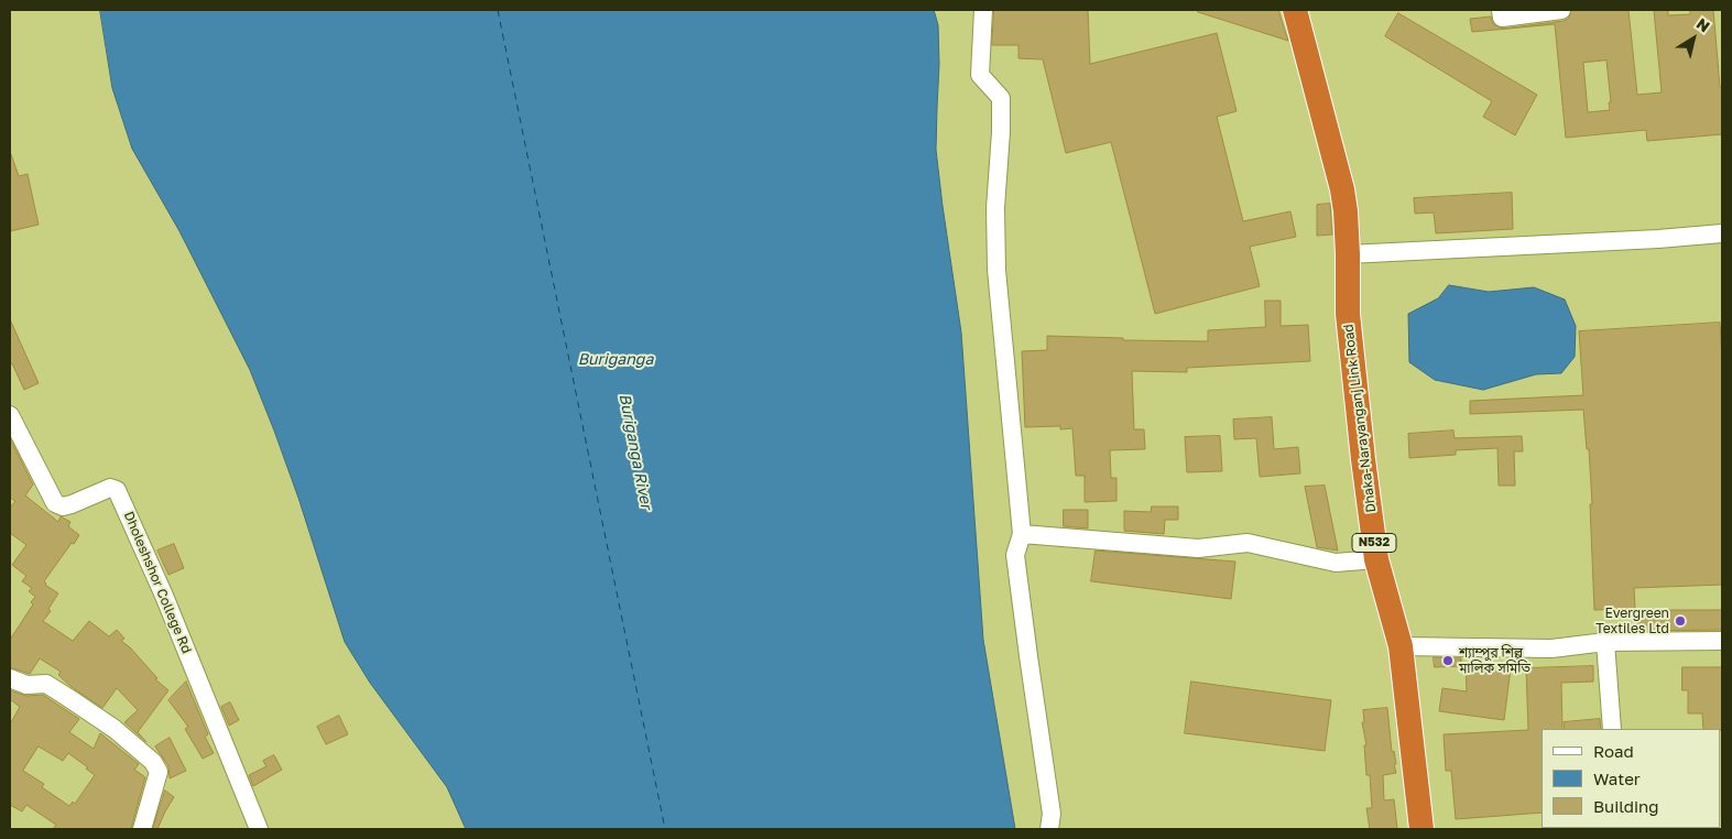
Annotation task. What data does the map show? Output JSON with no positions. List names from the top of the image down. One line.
{"streets":{"highway":["Dhaka-Narayanganj Link Road","N532"],"street":["Dholeshshor College Rd"]},"water":["Buriganga","Buriganga River"],"places":["Evergreen Textiles Ltd","শ্যাম্পুর শিল্প মালিক সমিতি"],"legend":["Road","Water","Building"],"north":"top right"}
